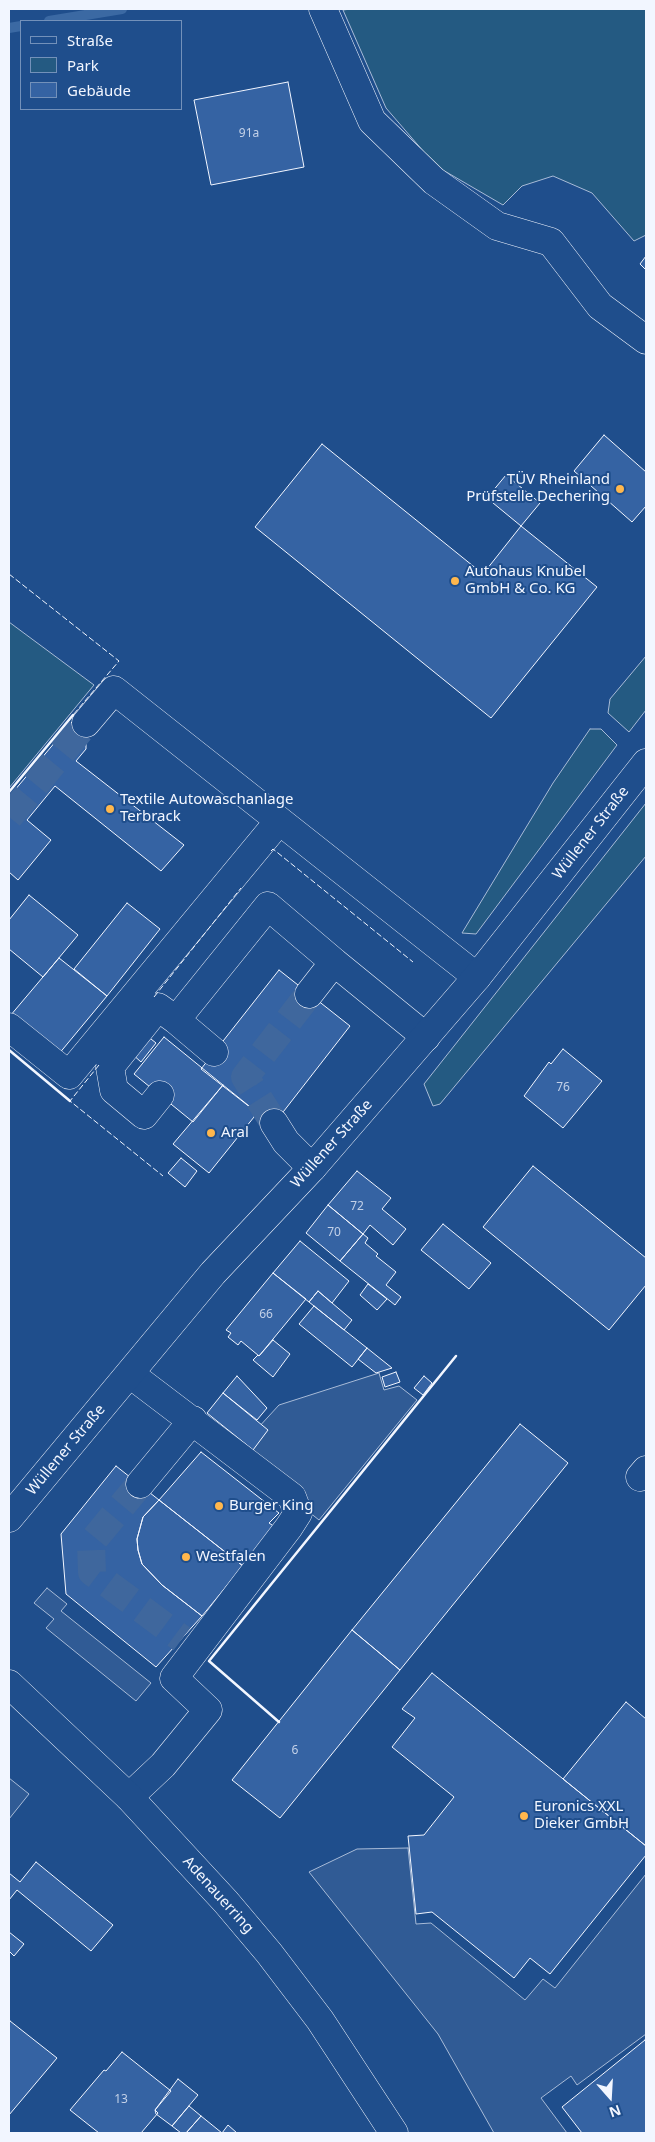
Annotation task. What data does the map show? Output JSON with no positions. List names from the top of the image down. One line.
{"streets":{"main road":["Wüllener Straße","Adenauerring"]},"places":["TÜV Rheinland Prüfstelle Dechering","Autohaus Knubel GmbH & Co. KG","Textile Autowaschanlage Terbrack","Aral","Burger King","Westfalen","Euronics XXL Dieker GmbH"],"house_numbers":["91a","76","72","70","66","6","13"],"legend":["Straße","Park","Gebäude"],"north":"bottom"}
